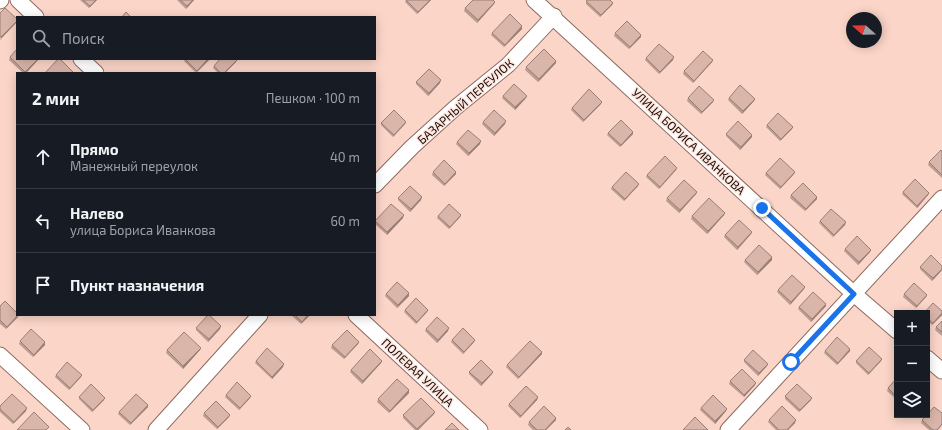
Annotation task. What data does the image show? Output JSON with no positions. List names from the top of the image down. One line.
{"streets":{"street":["БАЗАРНЫЙ ПЕРЕУЛОК","УЛИЦА БОРИСА ИВАНКОВА","ПОЛЕВАЯ УЛИЦА"]},"crossings":[["БАЗАРНЫЙ ПЕРЕУЛОК","УЛИЦА БОРИСА ИВАНКОВА"]],"north":"left","page":{"search":"Поиск","heading":["2 мин","Пешком · 100 m"],"list":[["Прямо","Манежный переулок","40 m"],["Налево","улица Бориса Иванкова","60 m"],"Пункт назначения"],"map_buttons":["+","−"]}}
